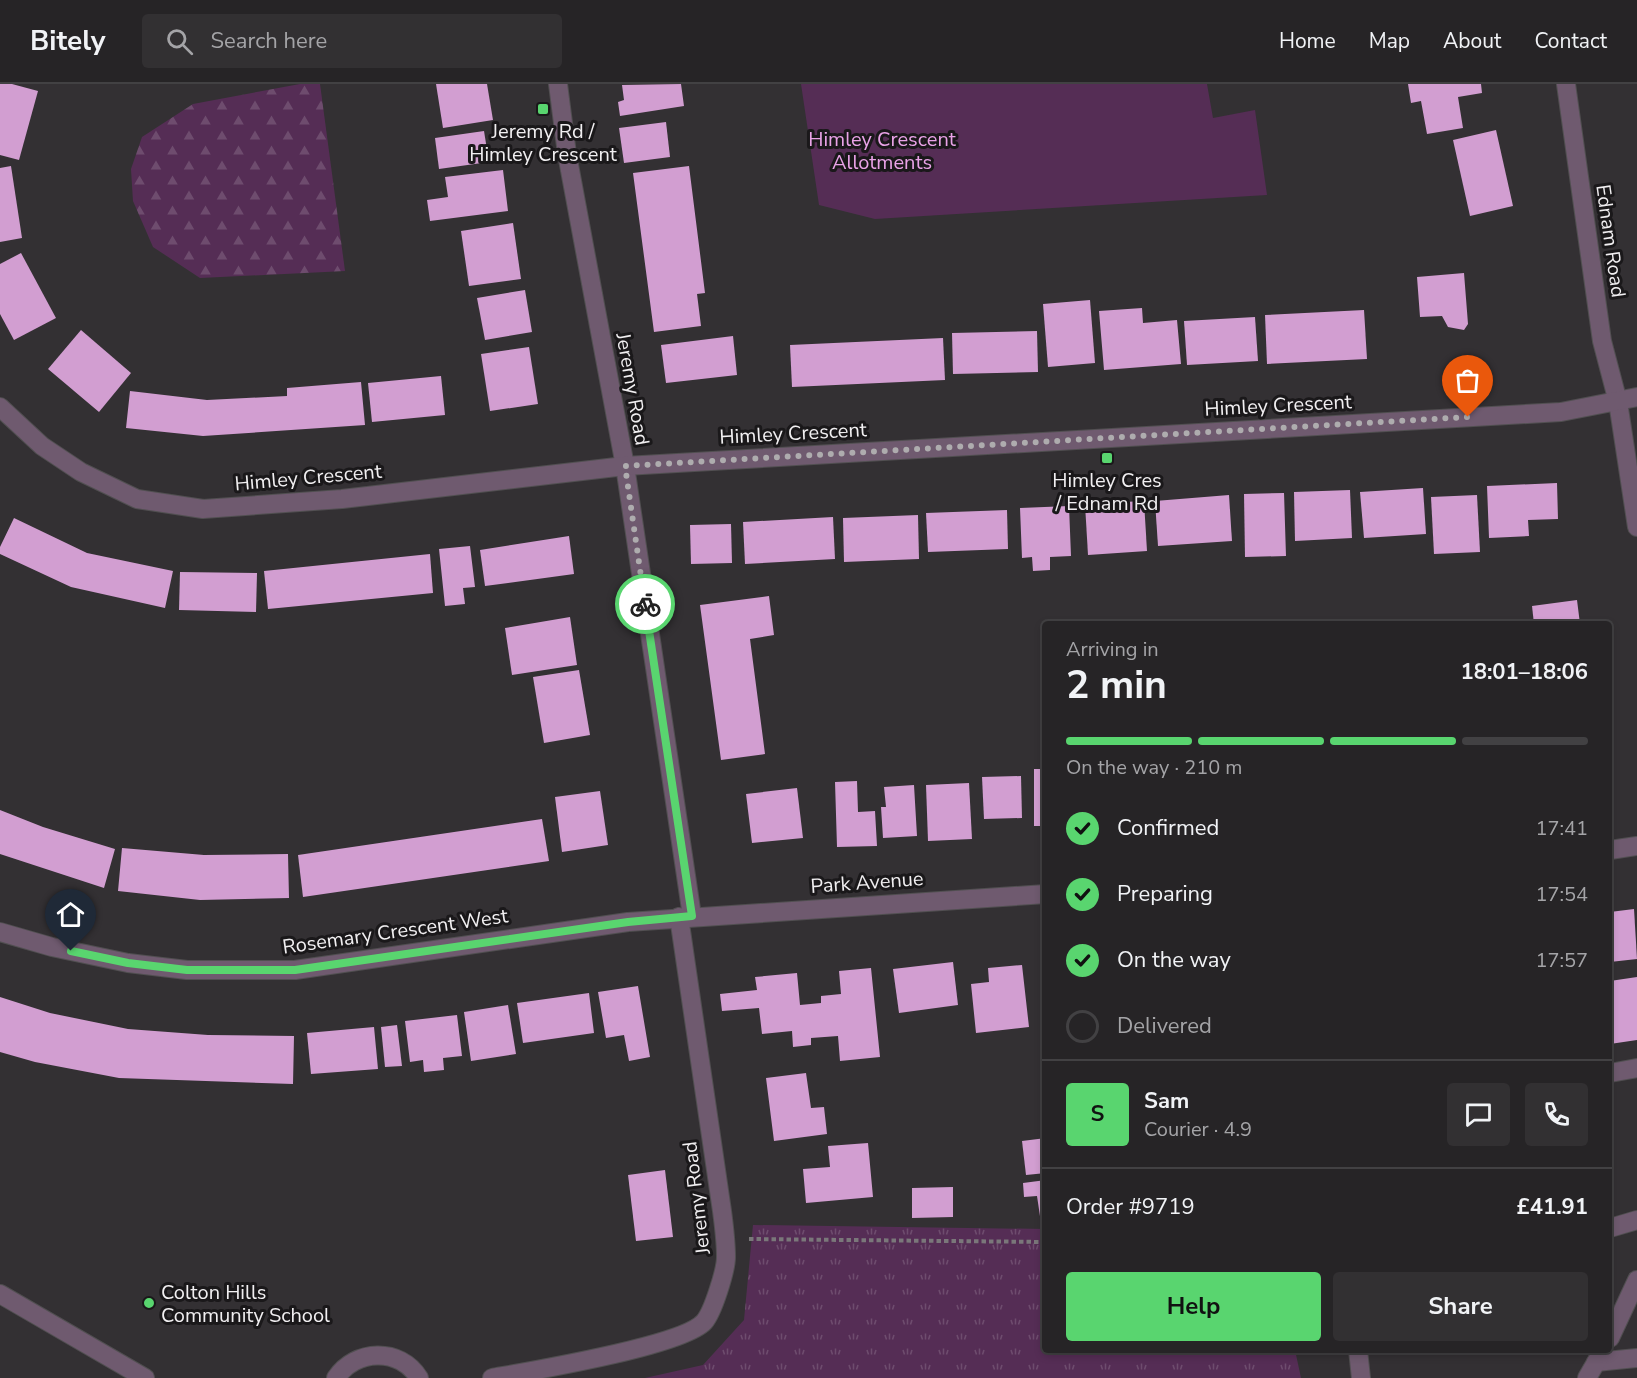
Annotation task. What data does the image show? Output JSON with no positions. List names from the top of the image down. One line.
{"streets":{"street":["Ednam Road","Jeremy Road","Himley Crescent","Park Avenue","Rosemary Crescent West"]},"crossings":[["Ednam Road","Himley Crescent"],["Jeremy Road","Himley Crescent"],["Jeremy Road","Park Avenue"],["Jeremy Road","Rosemary Crescent West"],["Park Avenue","Rosemary Crescent West"]],"parks":["Himley Crescent Allotments"],"places":{"transit":["Jeremy Rd / Himley Crescent","Himley Cres / Ednam Rd"],"other":["Colton Hills Community School"]},"page":{"header":"Bitely","search":"Search here","nav":["Home","Map","About","Contact"],"heading":["2 min","Arriving in","18:01–18:06"],"panel":["Sam","Courier · 4.9","Order #9719","£41.91"],"bar":"On the way · 210 m","list":[["Confirmed","17:41"],["Preparing","17:54"],["On the way","17:57"],"Delivered"],"round":"S","buttons":["Help","Share"]}}
